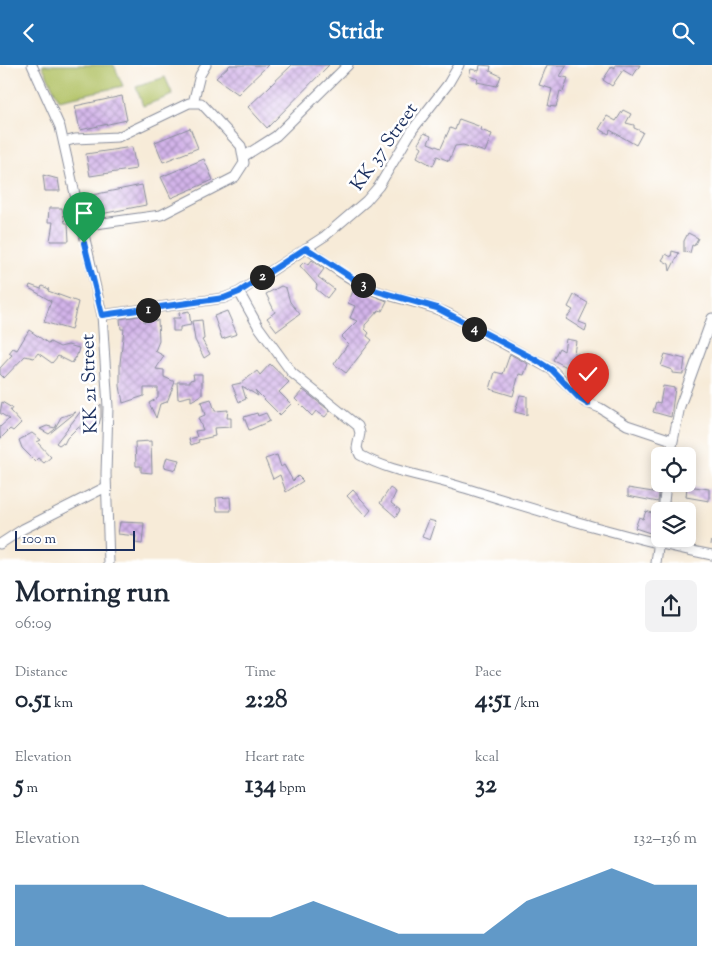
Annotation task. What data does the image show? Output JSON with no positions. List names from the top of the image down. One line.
{"streets":{"street":["KK 37 Street","KK 21 Street"]},"crossings":[["KK 37 Street","KK 21 Street"]],"scale_bar":"100 m","page":{"header":"Stridr","pins":["2","3","1","4"],"scale":"100 m","heading":["Morning run","06:09"],"stats":[["Distance","0.51 km"],["Time","2:28"],["Pace","4:51 /km"],["Elevation","5 m"],["Heart rate","134 bpm"],["kcal","32"]],"chart":["Elevation","132–136 m"]}}
